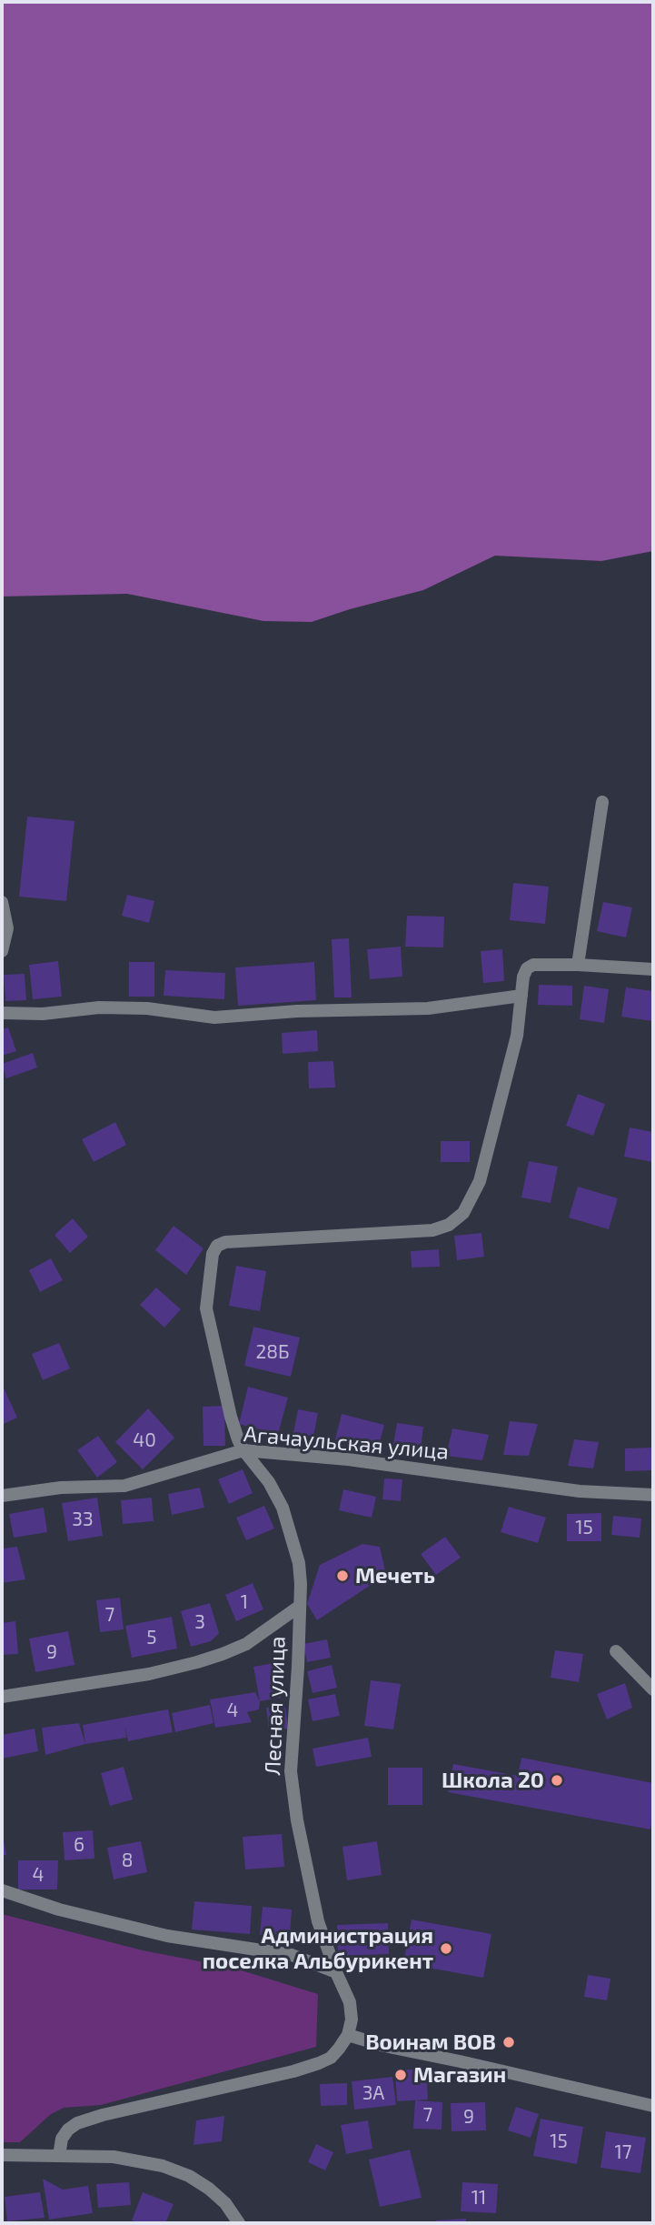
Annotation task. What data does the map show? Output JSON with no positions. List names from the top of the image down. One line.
{"streets":{"street":["Агачаульская улица","Лесная улица"]},"crossings":[["Агачаульская улица","Лесная улица"]],"places":["Мечеть","Школа 20","Администрация поселка Альбурикент","Воинам ВОВ","Магазин"],"house_numbers":["28Б","40","33","15","1","7","3","5","9","4","6","8","4","3А","7","9","15","17","11"]}
